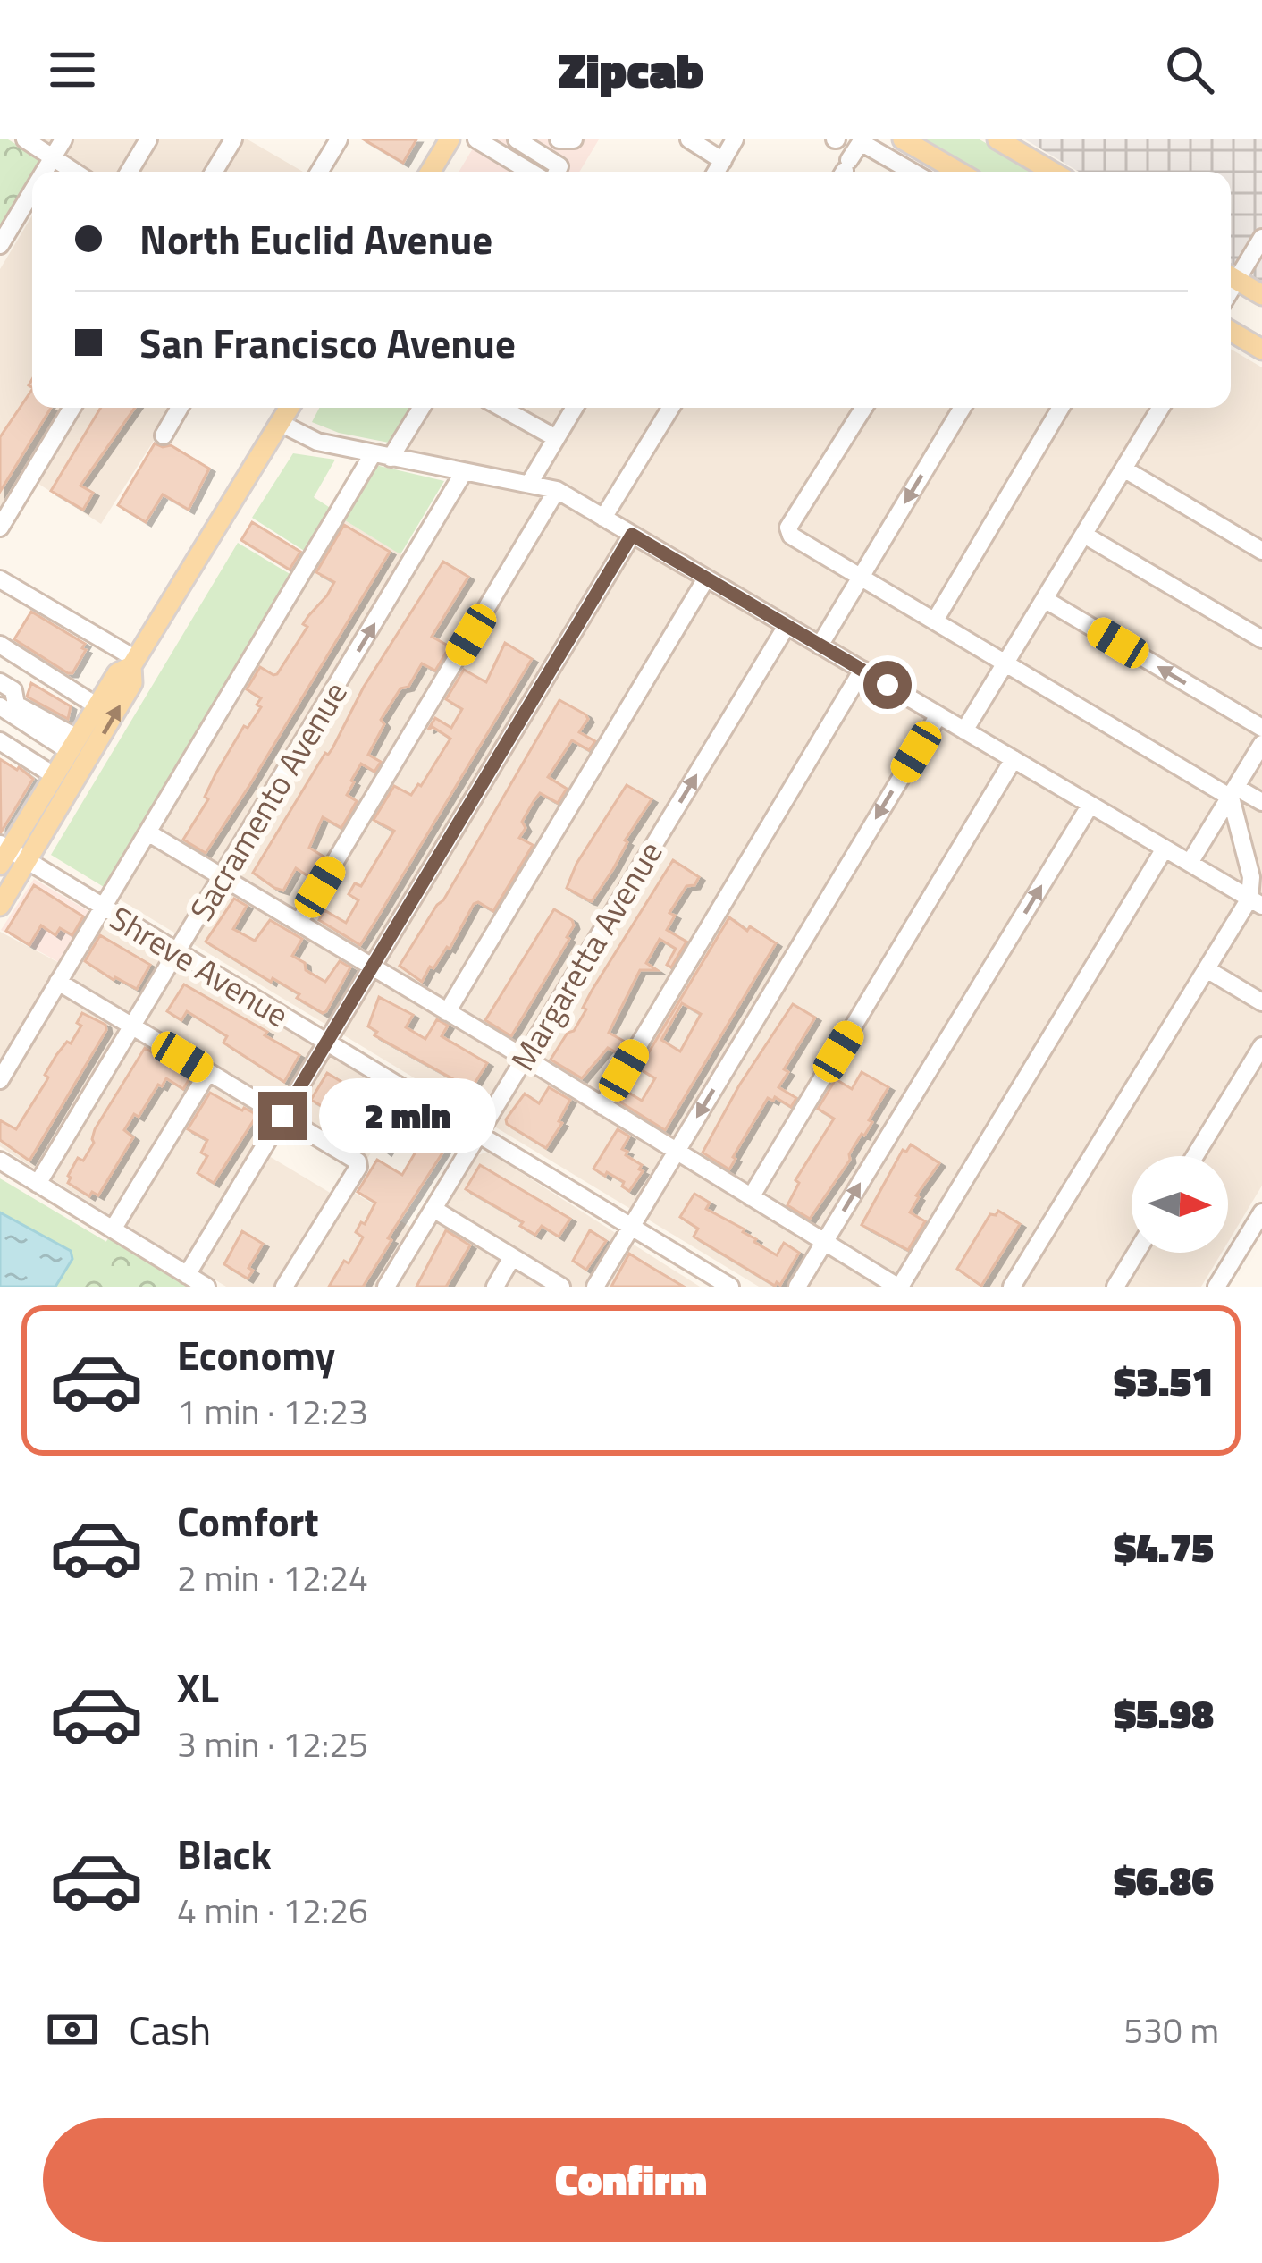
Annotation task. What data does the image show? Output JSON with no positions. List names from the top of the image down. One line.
{"streets":{"street":["Sacramento Avenue","Margaretta Avenue","Shreve Avenue"]},"crossings":[["Sacramento Avenue","Shreve Avenue"],["Margaretta Avenue","Shreve Avenue"]],"north":"right","page":{"header":"Zipcab","banner":["North Euclid Avenue","San Francisco Avenue"],"bubble":"2 min","list":[{"name":"Economy","note":"1 min · 12:23","value":"$3.51"},{"name":"Comfort","note":"2 min · 12:24","value":"$4.75"},{"name":"XL","note":"3 min · 12:25","value":"$5.98"},{"name":"Black","note":"4 min · 12:26","value":"$6.86"}],"pay":["Cash","530 m"],"buttons":"Confirm"}}
